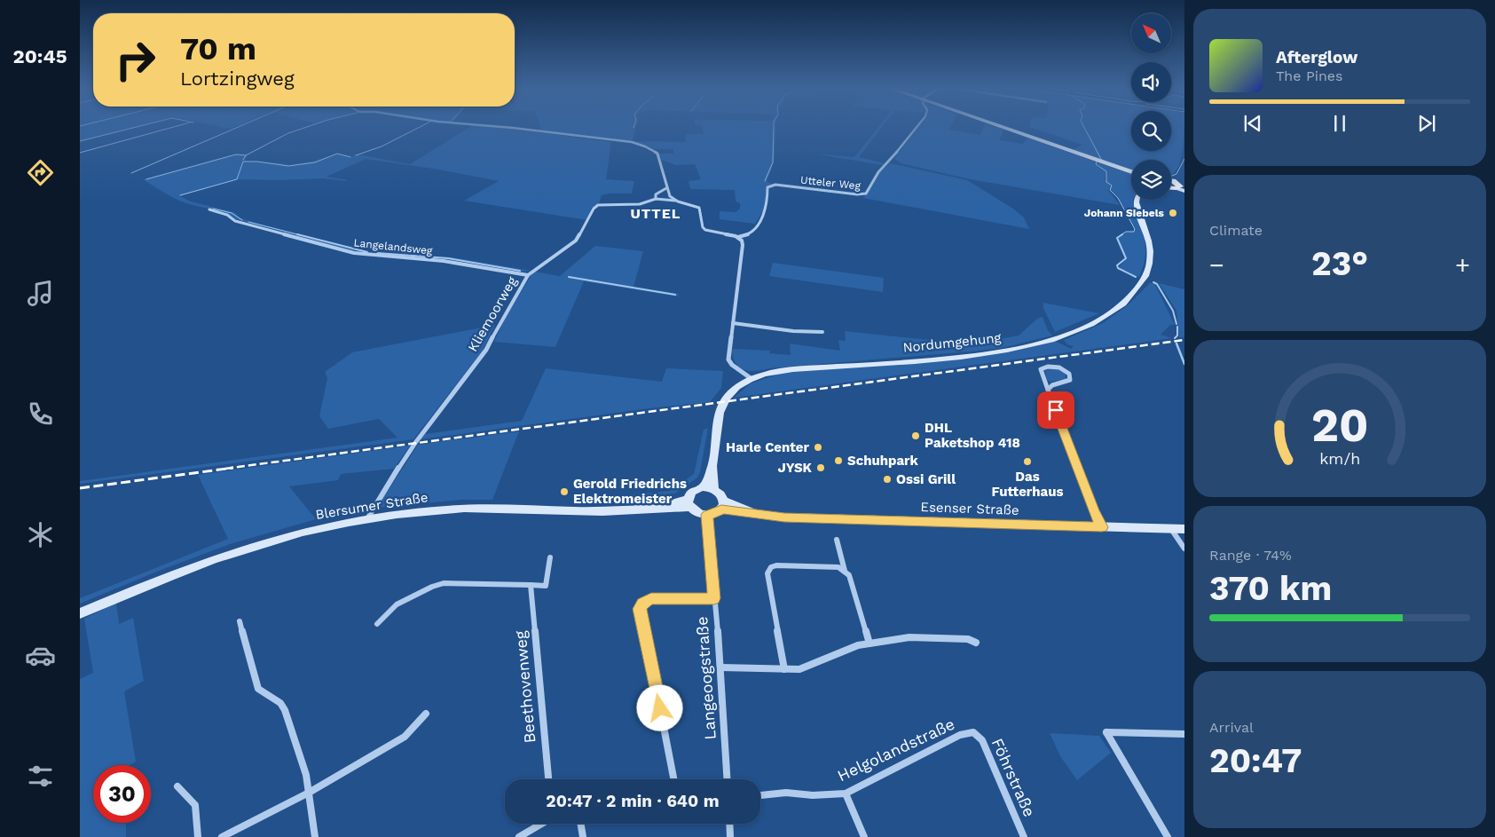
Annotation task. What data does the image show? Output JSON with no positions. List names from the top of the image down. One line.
{"streets":{"main road":["Nordumgehung","Blersumer Straße","Esenser Straße"],"street":["Utteler Weg","Langelandsweg","Kliemoorweg","Langeoogstraße","Beethovenweg","Helgolandstraße","Föhrstraße"]},"crossings":[["Utteler Weg","Kliemoorweg"],["Langelandsweg","Kliemoorweg"],["Kliemoorweg","Blersumer Straße"],["Nordumgehung","Blersumer Straße"],["Nordumgehung","Esenser Straße"],["Nordumgehung","Langeoogstraße"],["Blersumer Straße","Esenser Straße"],["Blersumer Straße","Langeoogstraße"],["Esenser Straße","Langeoogstraße"],["Helgolandstraße","Föhrstraße"]],"districts":["UTTEL"],"places":["Johann Siebels","DHL Paketshop 418","Harle Center","Schuhpark","Das Futterhaus","JYSK","Ossi Grill","Gerold Friedrichs Elektromeister"],"north":"top left","page":{"tabs":"20:45","turn":["70 m","Lortzingweg"],"song":["Afterglow","The Pines"],"tile":["Climate",["Range · 74%","370 km"],["Arrival","20:47"]],"heat":["−","23°","+"],"limit":"30","trip":"20:47 · 2 min · 640 m","gauge":["20","km/h"]}}
